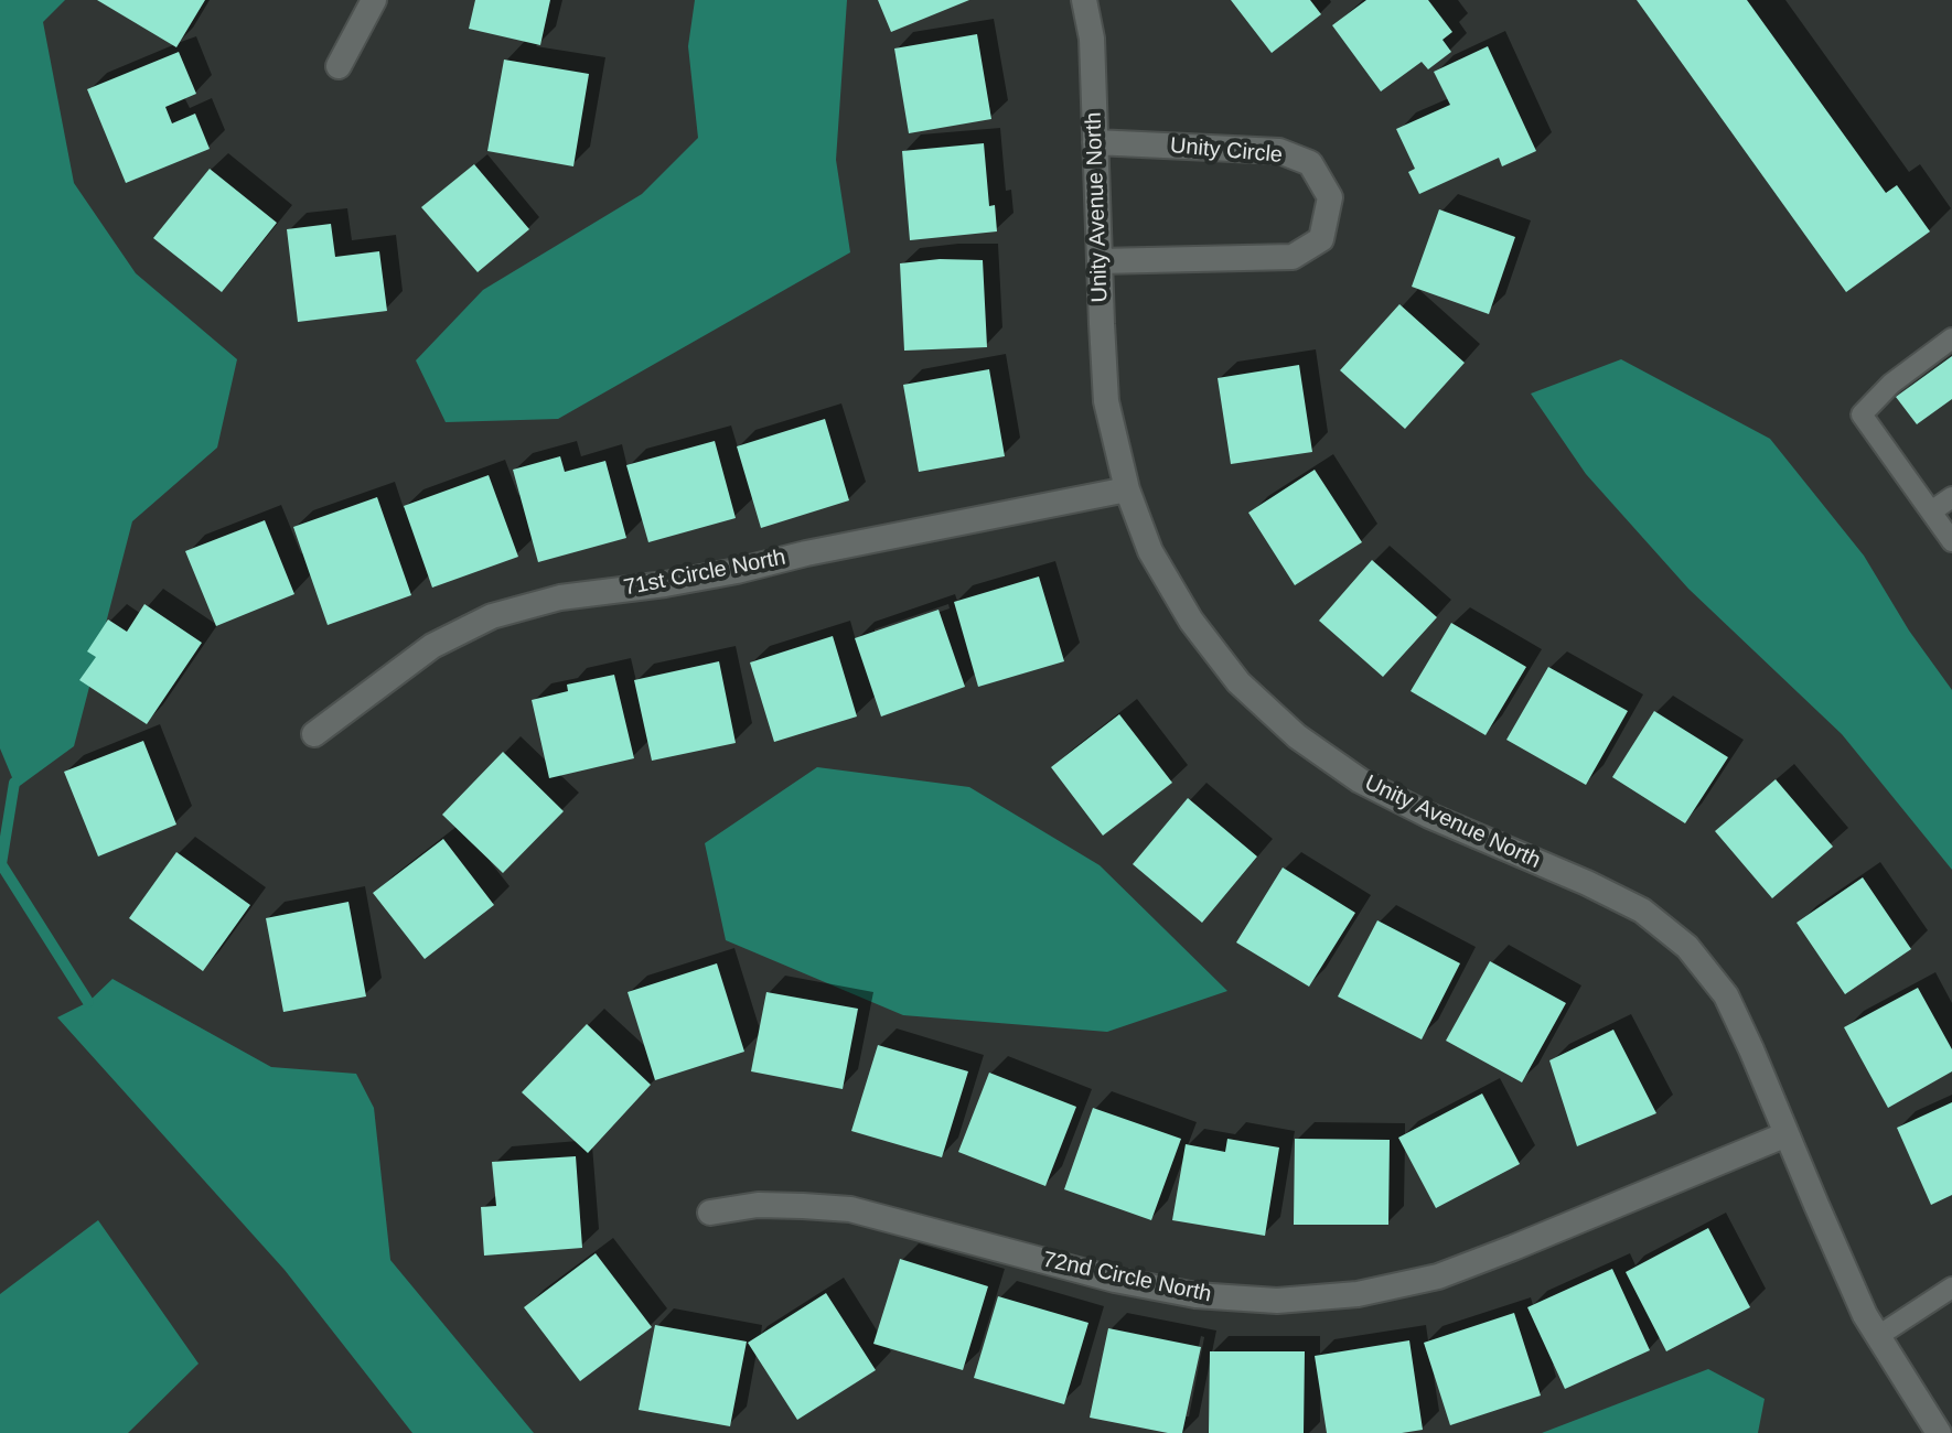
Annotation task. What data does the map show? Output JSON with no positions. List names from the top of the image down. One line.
{"streets":{"street":["Unity Circle","Unity Avenue North","71st Circle North","72nd Circle North"]},"crossings":[["Unity Circle","Unity Avenue North"],["Unity Avenue North","71st Circle North"],["Unity Avenue North","72nd Circle North"]]}
